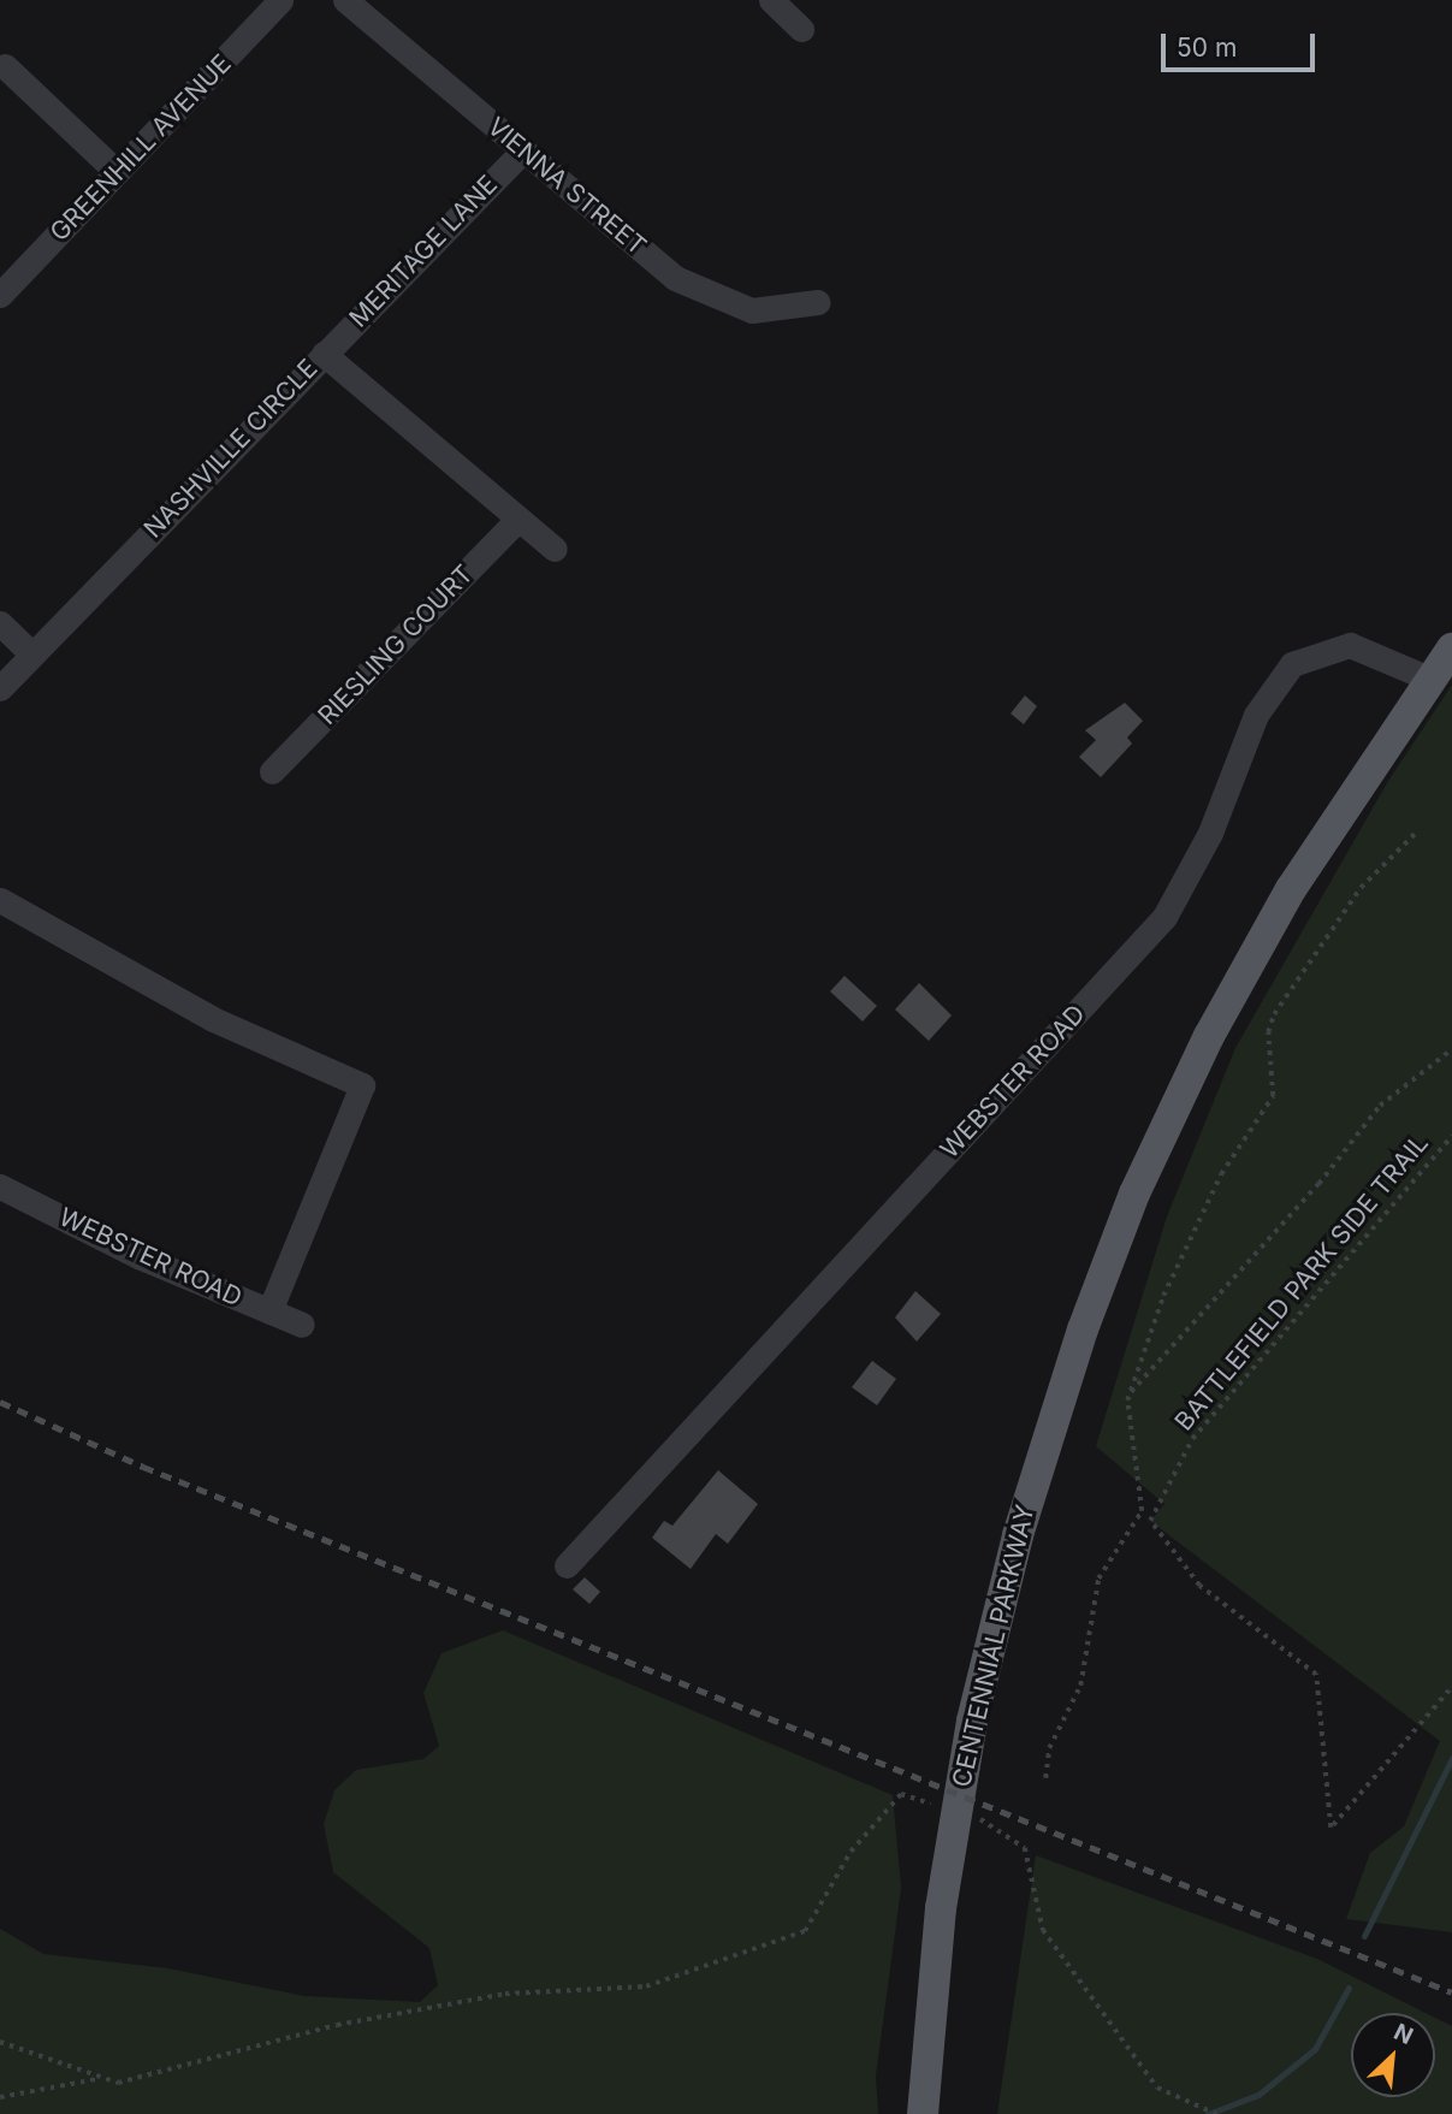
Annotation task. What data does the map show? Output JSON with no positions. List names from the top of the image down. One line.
{"streets":{"main road":["CENTENNIAL PARKWAY"],"street":["GREENHILL AVENUE","VIENNA STREET","MERITAGE LANE","NASHVILLE CIRCLE","RIESLING COURT","WEBSTER ROAD"],"path":["BATTLEFIELD PARK SIDE TRAIL"]},"crossings":[["VIENNA STREET","MERITAGE LANE"],["MERITAGE LANE","NASHVILLE CIRCLE"],["NASHVILLE CIRCLE","RIESLING COURT"],["WEBSTER ROAD","CENTENNIAL PARKWAY"]],"scale_bar":"50 m","north":"top right"}
